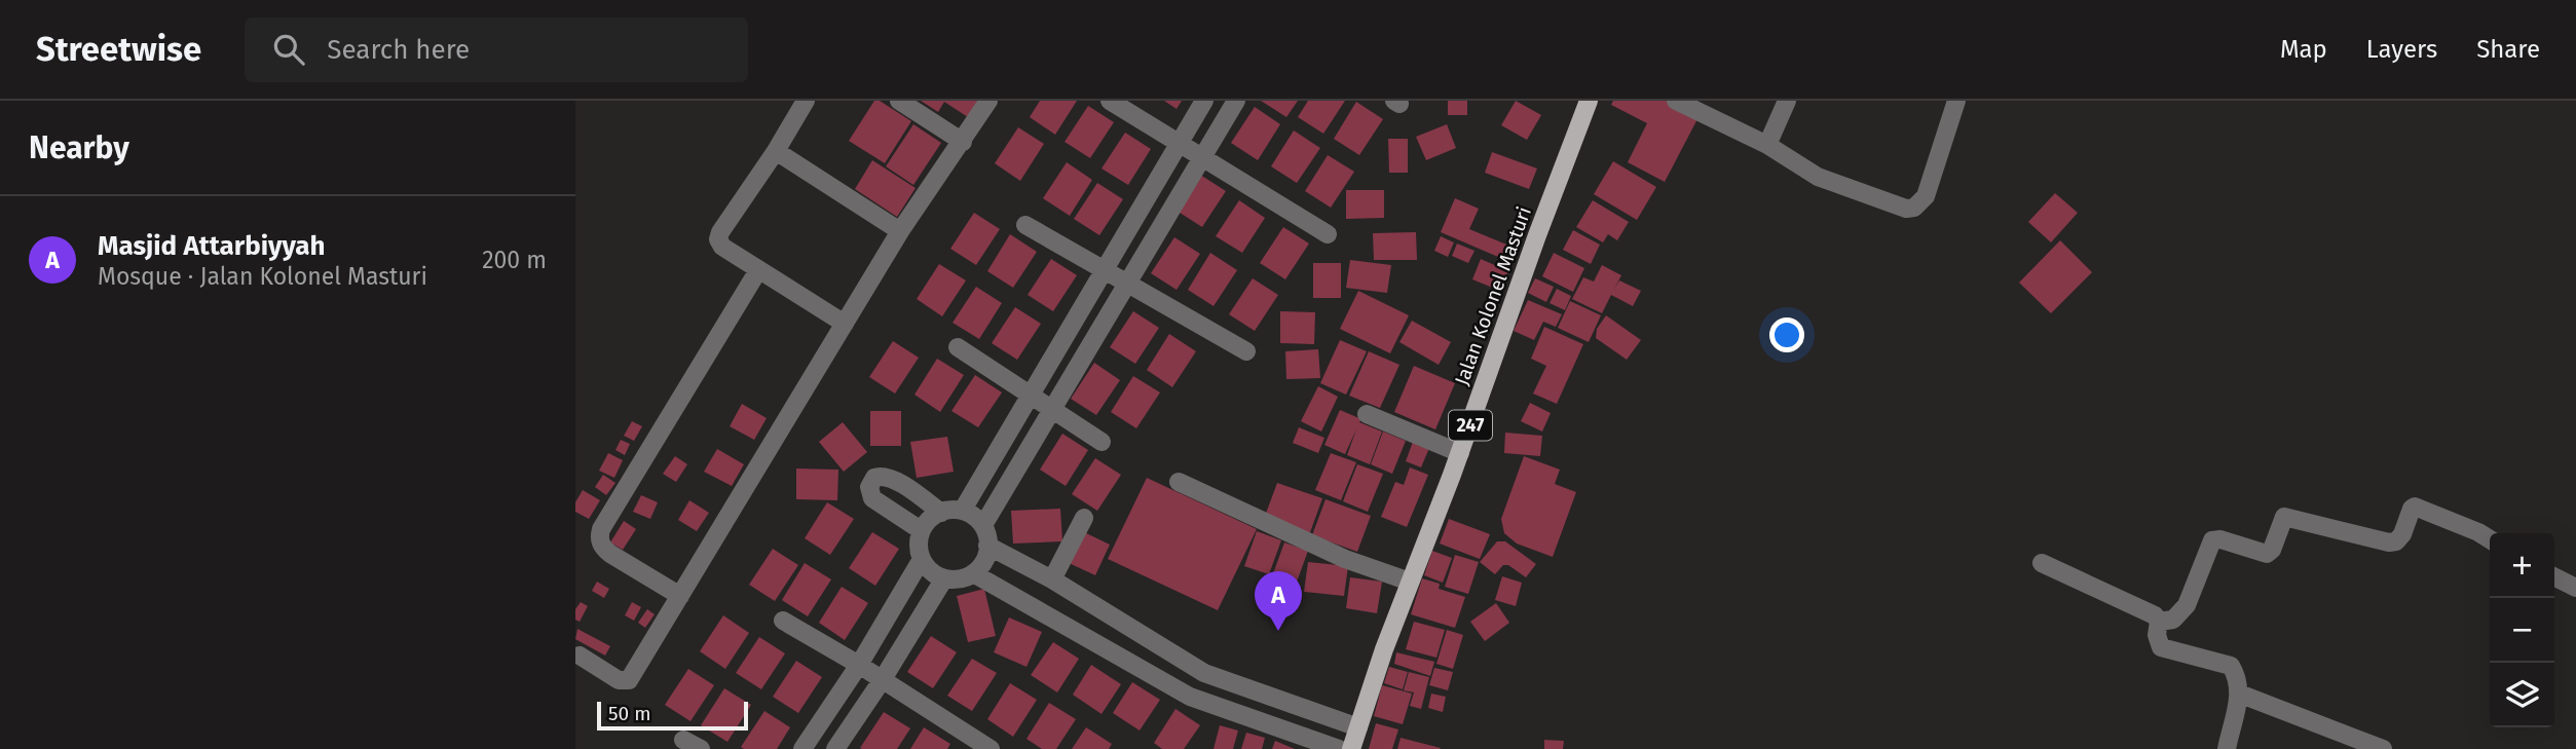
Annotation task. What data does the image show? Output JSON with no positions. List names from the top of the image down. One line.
{"streets":{"main road":["Jalan Kolonel Masturi","247"]},"scale_bar":"50 m","page":{"header":"Streetwise","search":"Search here","nav":["Map","Layers","Share"],"heading":"Nearby","list":[{"mark":"A","name":"Masjid Attarbiyyah","note":"Mosque · Jalan Kolonel Masturi","value":"200 m"}],"map_buttons":["+","−"],"pins":"A","scale":"50 m"}}
